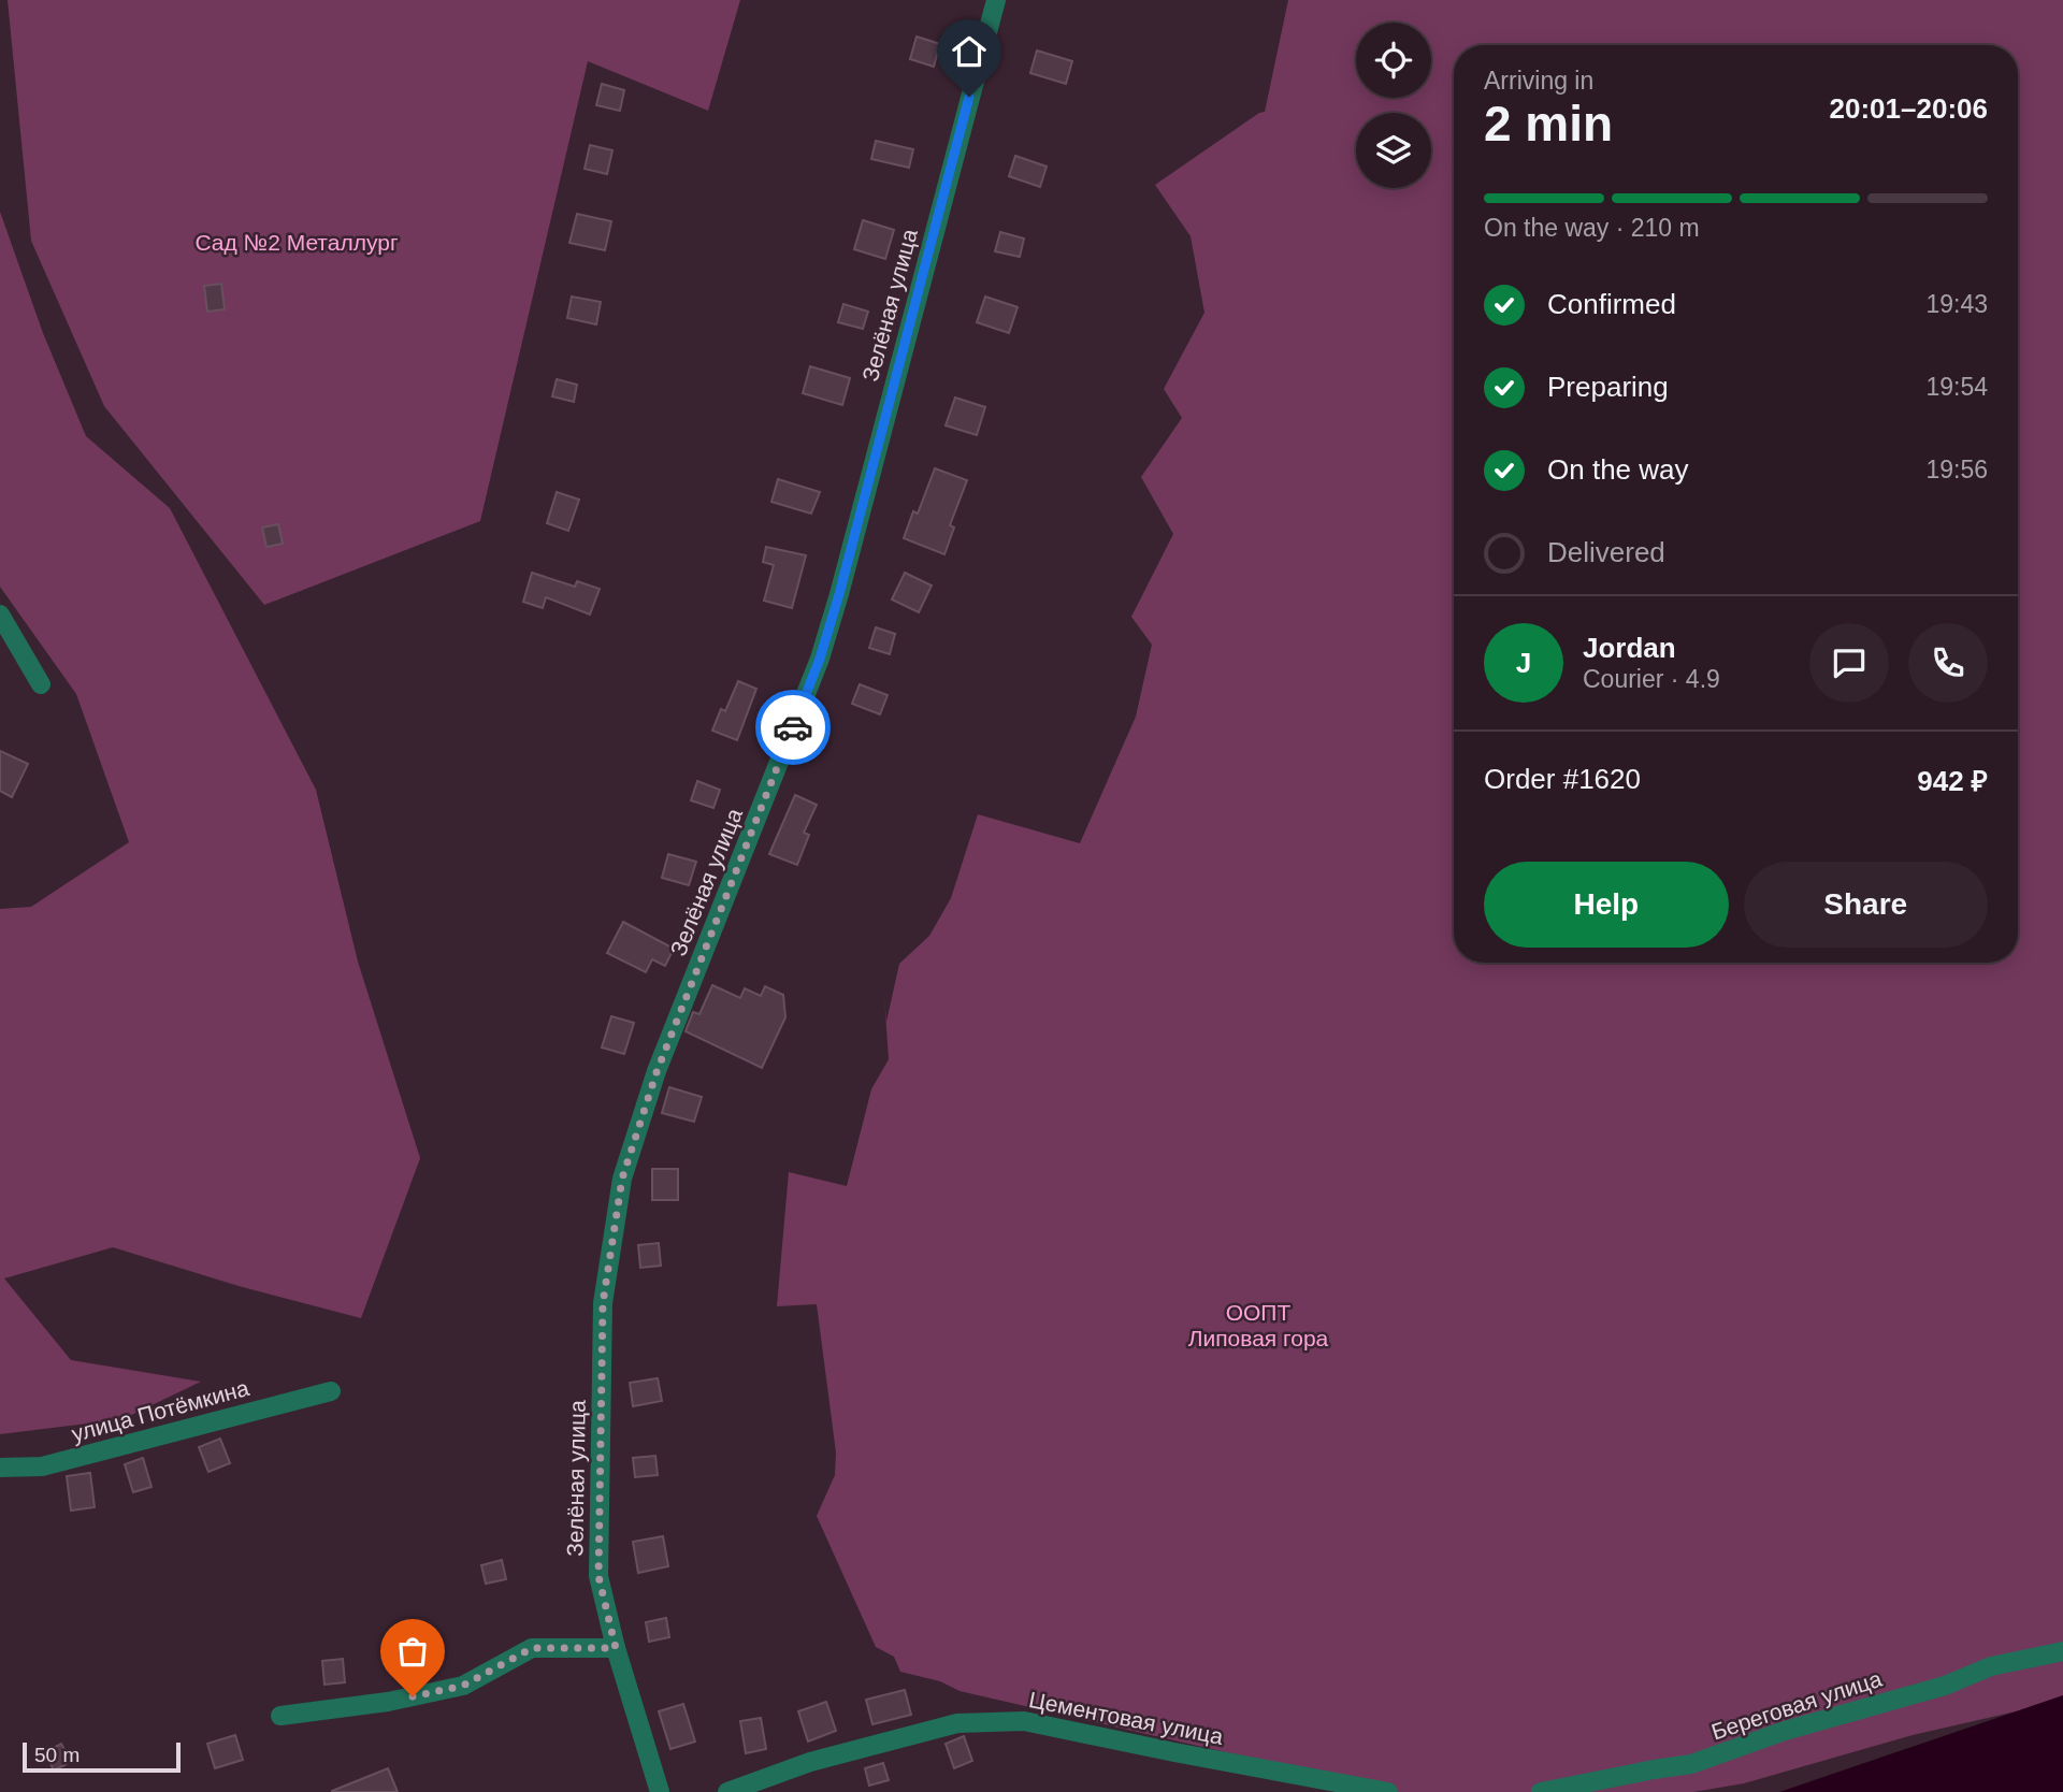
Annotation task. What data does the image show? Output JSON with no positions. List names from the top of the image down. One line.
{"streets":{"street":["Зелёная улица","улица Потёмкина","Береговая улица","Цементовая улица"]},"parks":["Сад №2 Металлург","ООПТ Липовая гора"],"scale_bar":"50 m","page":{"heading":["2 min","Arriving in","20:01–20:06"],"panel":["Jordan","Courier · 4.9","Order #1620","942 ₽"],"bar":"On the way · 210 m","list":[["Confirmed","19:43"],["Preparing","19:54"],["On the way","19:56"],"Delivered"],"round":"J","buttons":["Help","Share"],"scale":"50 m"}}
